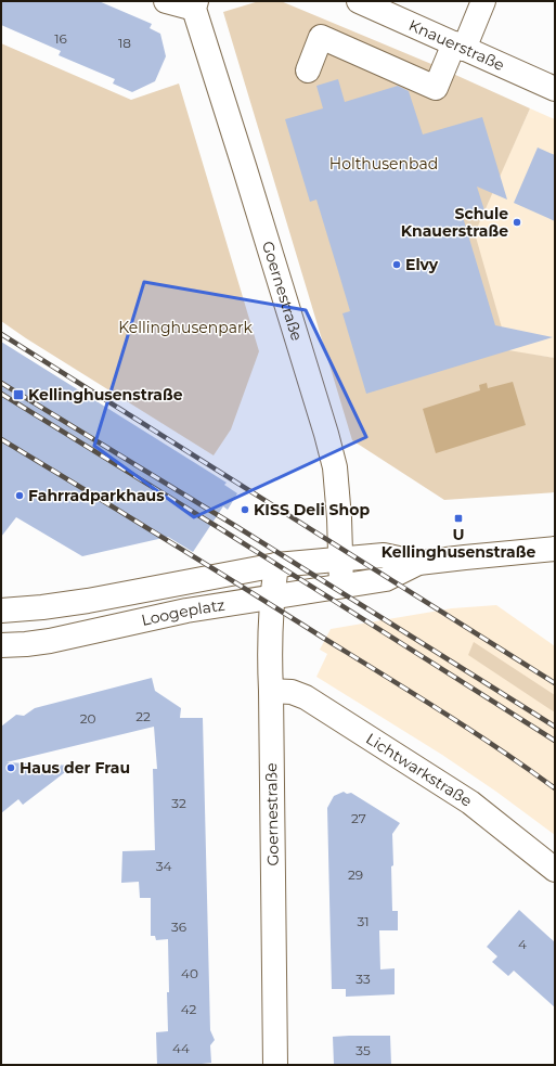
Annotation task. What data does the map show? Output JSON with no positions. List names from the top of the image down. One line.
{"streets":{"street":["Knauerstraße","Goernestraße","Loogeplatz","Lichtwarkstraße"]},"crossings":[["Goernestraße","Loogeplatz"],["Goernestraße","Lichtwarkstraße"]],"parks":["Holthusenbad","Kellinghusenpark"],"places":{"other":["Schule Knauerstraße","Elvy","Fahrradparkhaus","KISS Deli Shop","Haus der Frau"],"transit":["Kellinghusenstraße","U Kellinghusenstraße"]},"house_numbers":["16","18","22","20","32","27","34","29","31","36","4","40","33","42","44","35"]}
